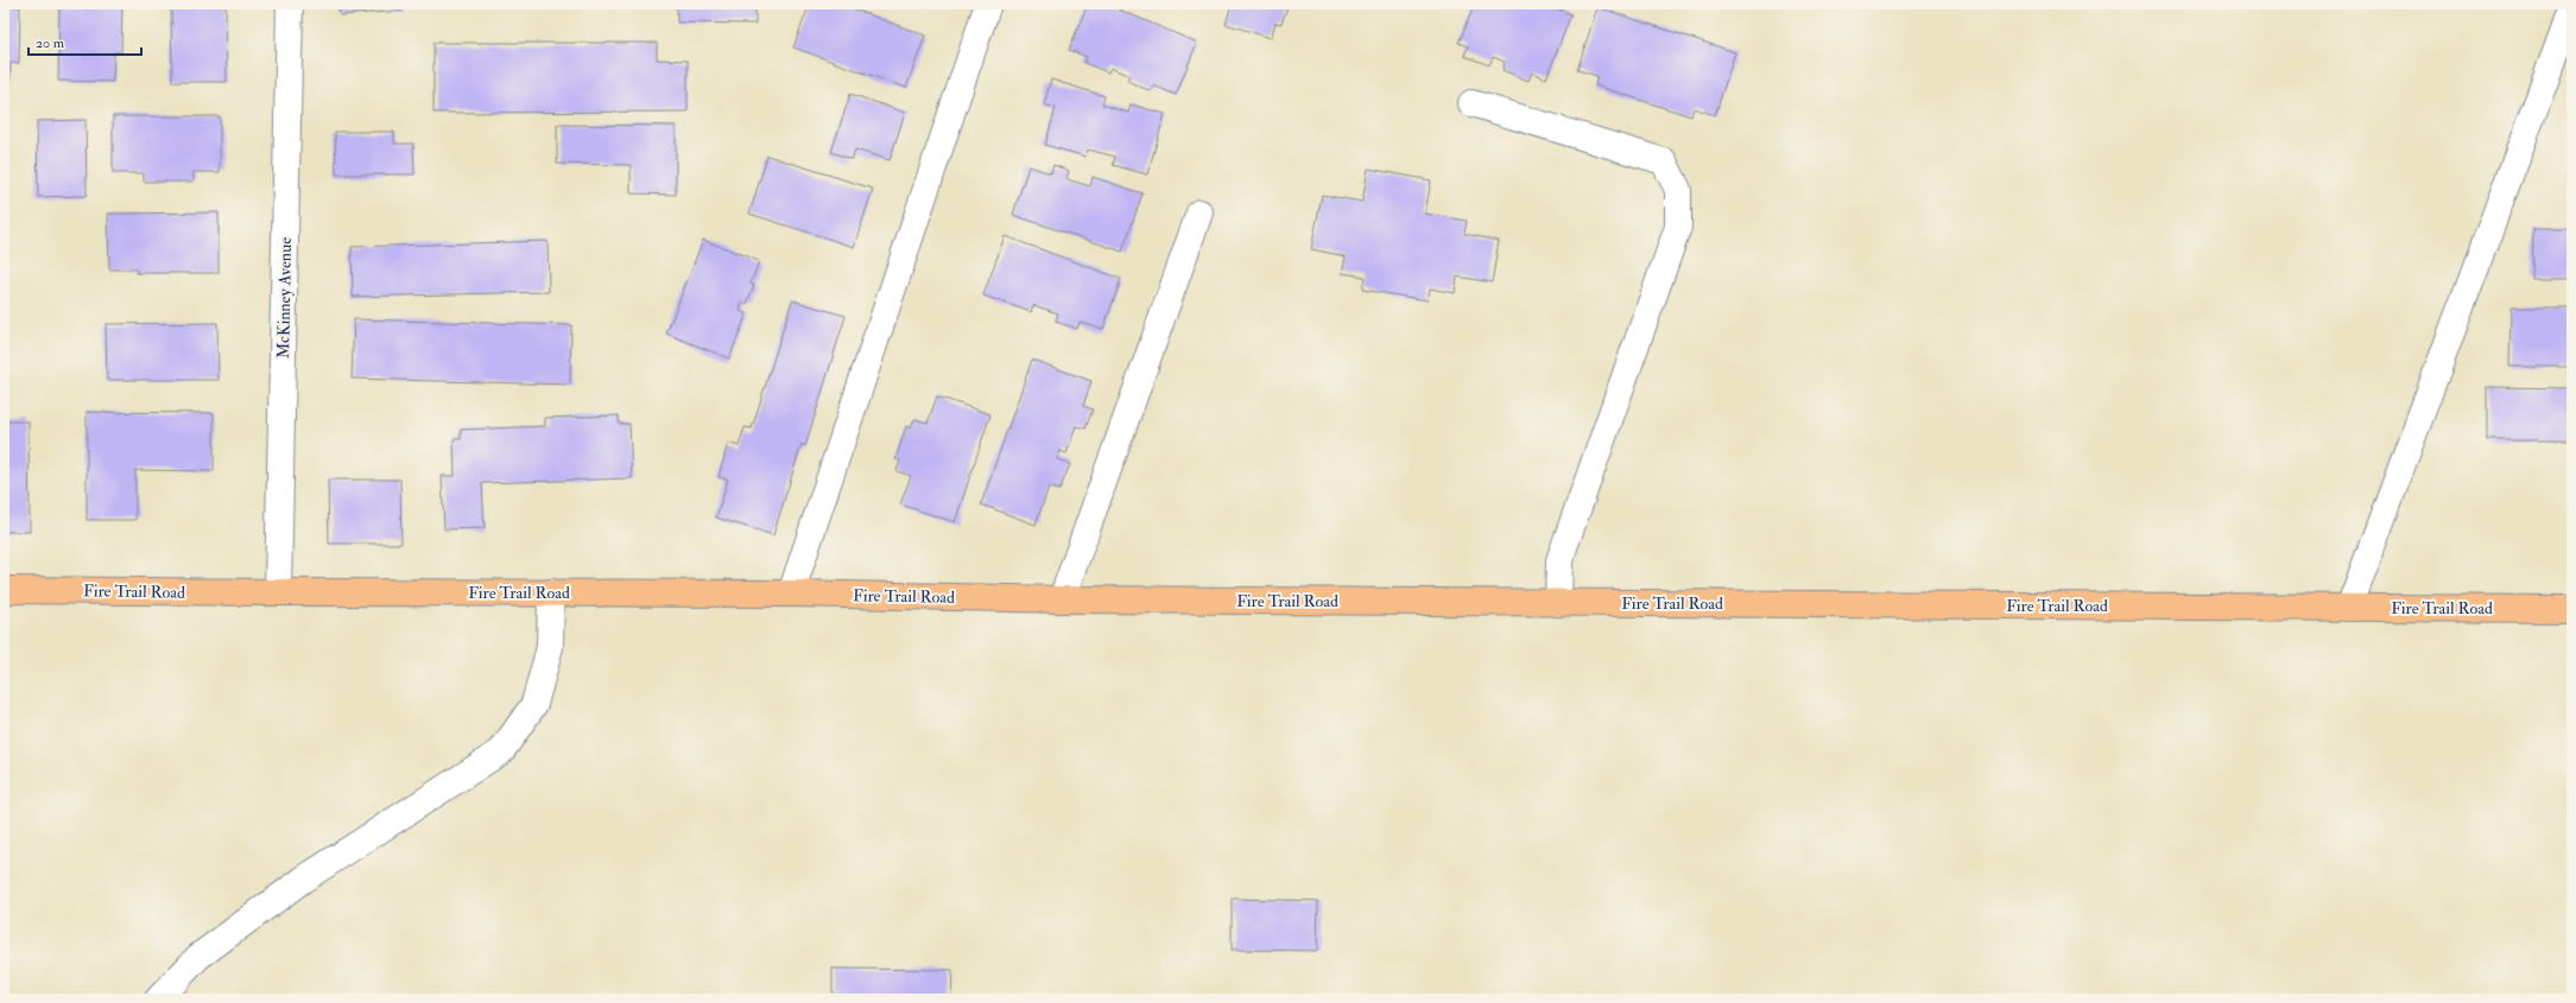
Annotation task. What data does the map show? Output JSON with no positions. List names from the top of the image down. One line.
{"streets":{"main road":["Fire Trail Road"],"street":["McKinney Avenue"]},"crossings":[["McKinney Avenue","Fire Trail Road"]],"scale_bar":"20 m"}
